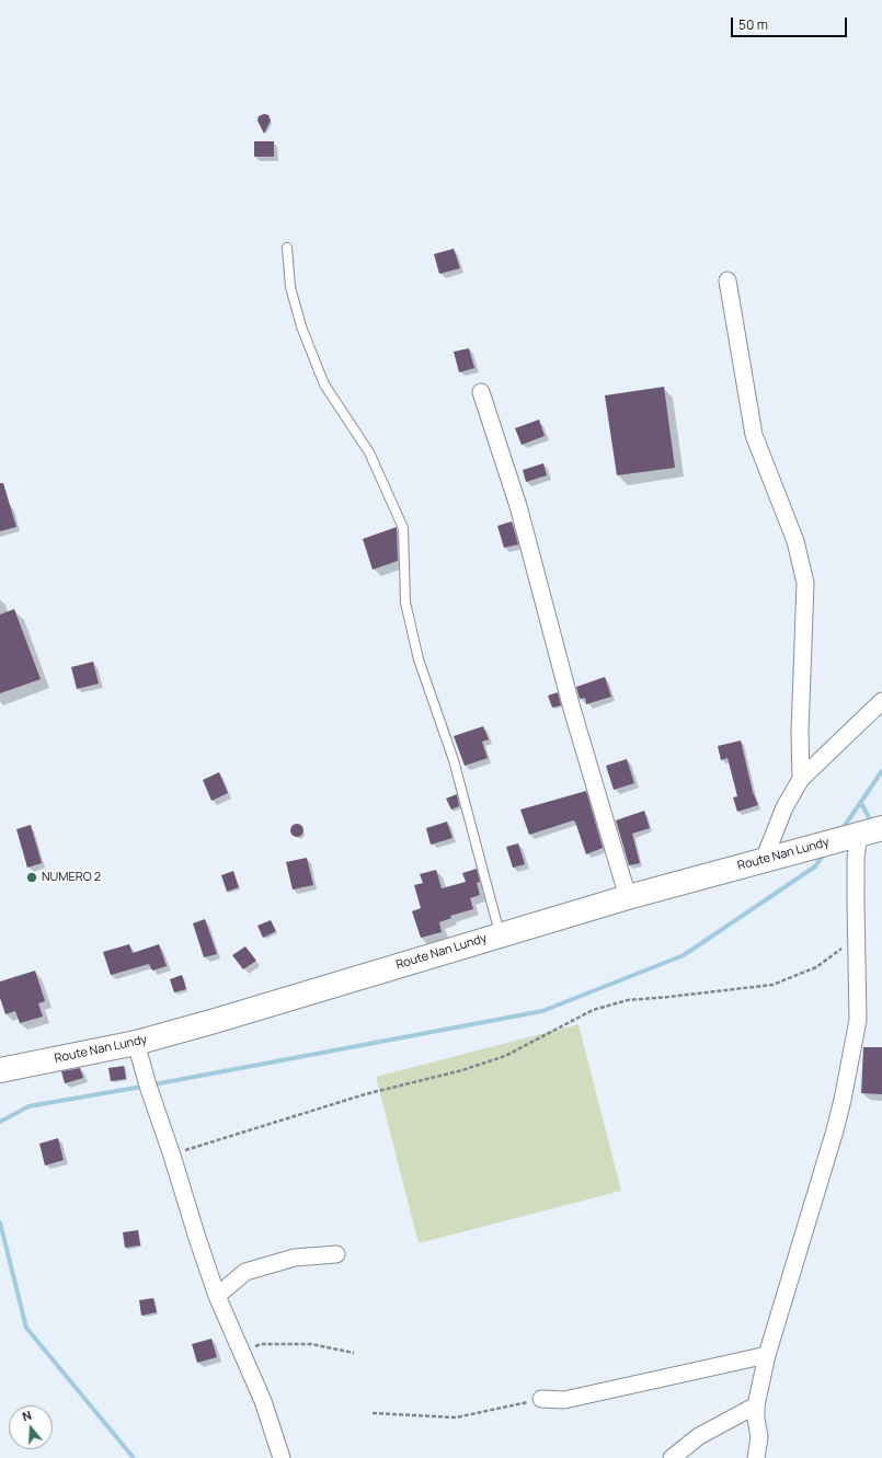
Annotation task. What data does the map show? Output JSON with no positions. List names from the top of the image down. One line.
{"streets":{"main road":["Route Nan Lundy"]},"places":["NUMERO 2"],"scale_bar":"50 m","north":"top"}
